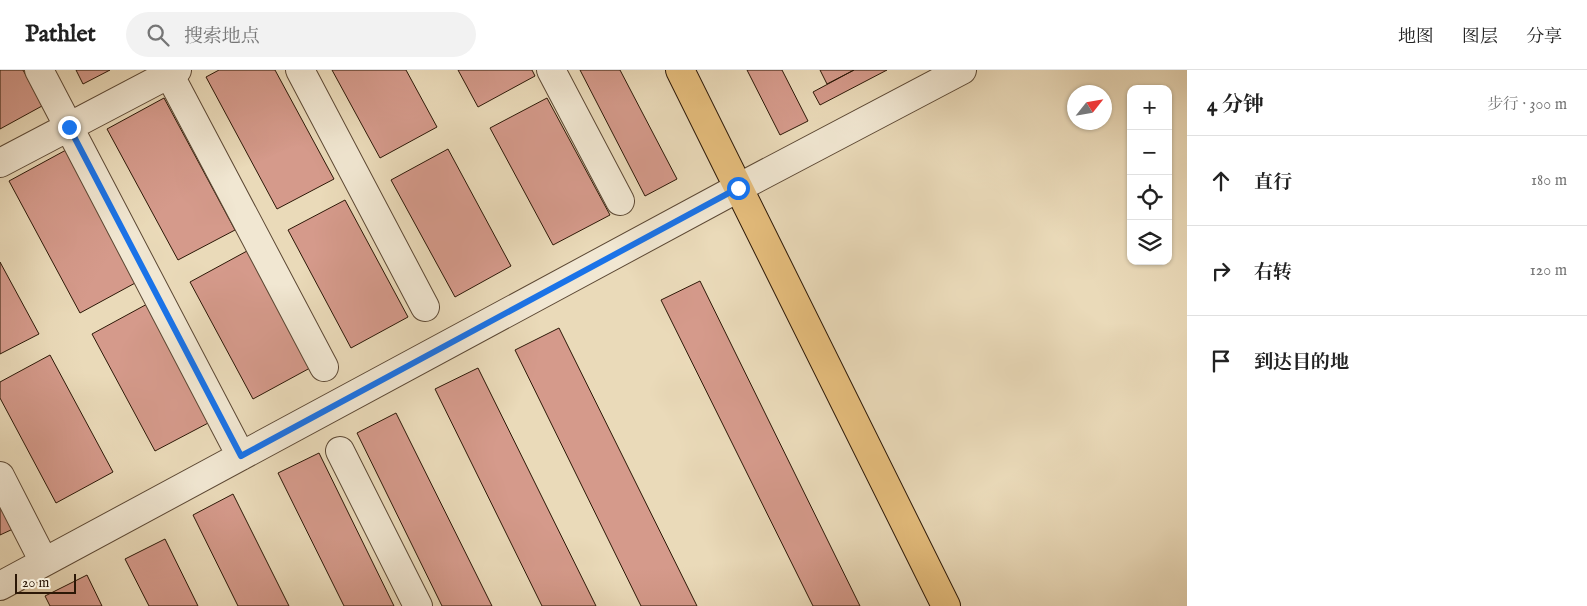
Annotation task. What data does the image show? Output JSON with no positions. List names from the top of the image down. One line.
{"scale_bar":"20 m","north":"top right","page":{"header":"Pathlet","search":"搜索地点","nav":["地图","图层","分享"],"heading":["4 分钟","步行 · 300 m"],"map_buttons":["+","−"],"list":[["直行","180 m"],["右转","120 m"],"到达目的地"],"scale":"20 m"}}
